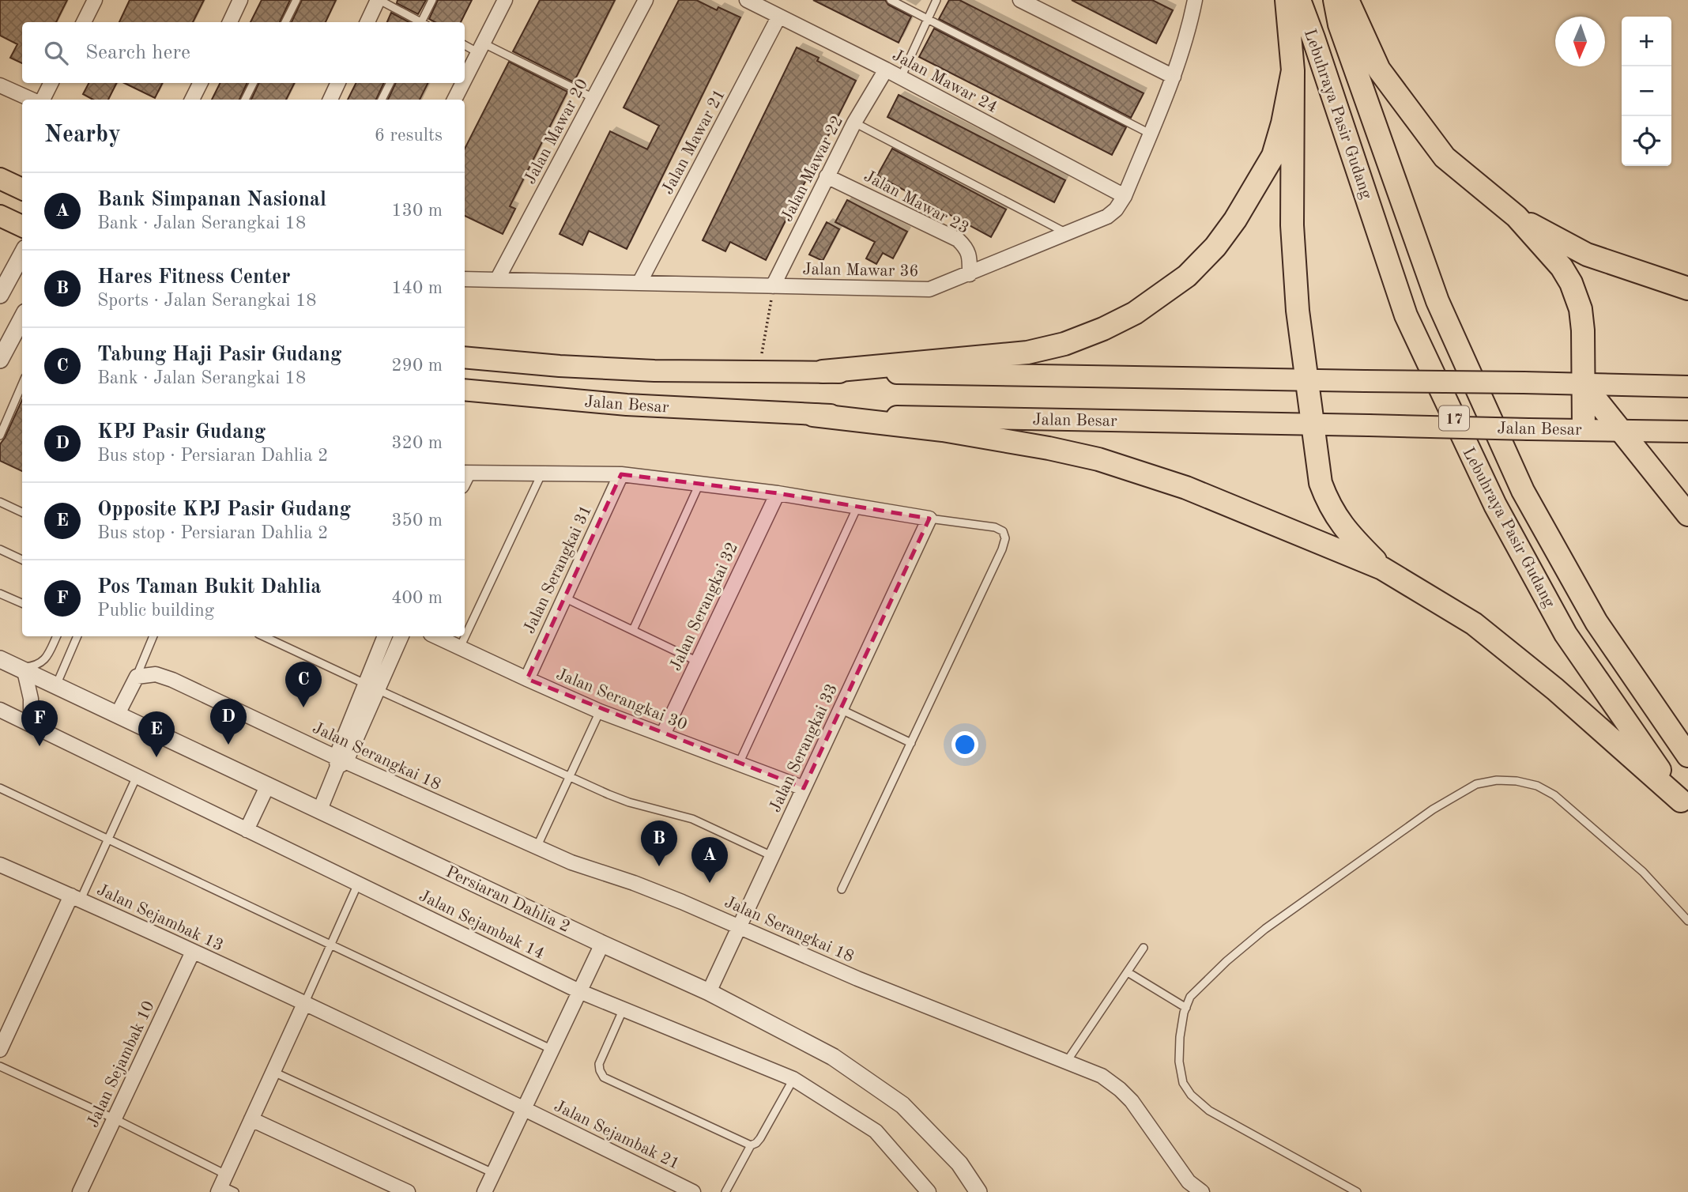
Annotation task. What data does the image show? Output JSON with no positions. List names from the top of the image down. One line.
{"streets":{"highway":["Lebuhraya Pasir Gudang","17"],"main road":["Jalan Besar"],"street":["Jalan Mawar 24","Jalan Mawar 20","Jalan Mawar 21","Jalan Mawar 22","Jalan Mawar 23","Jalan Mawar 36","Jalan Serangkai 31","Jalan Serangkai 32","Jalan Serangkai 30","Jalan Serangkai 33","Jalan Serangkai 18","Persiaran Dahlia 2","Jalan Sejambak 13","Jalan Sejambak 14","Jalan Sejambak 10","Jalan Sejambak 21"]},"crossings":[["Jalan Mawar 24","Jalan Mawar 21"],["Jalan Mawar 24","Jalan Mawar 22"],["Jalan Mawar 24","Jalan Mawar 36"],["Jalan Mawar 20","Jalan Mawar 36"],["Jalan Mawar 21","Jalan Mawar 36"],["Jalan Mawar 22","Jalan Mawar 23"],["Jalan Mawar 22","Jalan Mawar 36"],["Jalan Mawar 23","Jalan Mawar 36"],["Jalan Serangkai 31","Jalan Serangkai 30"],["Jalan Serangkai 32","Jalan Serangkai 30"],["Jalan Serangkai 30","Jalan Serangkai 33"],["Jalan Serangkai 33","Jalan Serangkai 18"],["Jalan Serangkai 33","Persiaran Dahlia 2"],["Jalan Sejambak 13","Jalan Sejambak 10"],["Jalan Sejambak 13","Jalan Sejambak 21"]],"north":"bottom","page":{"map_buttons":["+","−"],"search":"Search here","heading":["Nearby","6 results"],"list":[{"mark":"A","name":"Bank Simpanan Nasional","note":"Bank · Jalan Serangkai 18","value":"130 m"},{"mark":"B","name":"Hares Fitness Center","note":"Sports · Jalan Serangkai 18","value":"140 m"},{"mark":"C","name":"Tabung Haji Pasir Gudang","note":"Bank · Jalan Serangkai 18","value":"290 m"},{"mark":"D","name":"KPJ Pasir Gudang","note":"Bus stop · Persiaran Dahlia 2","value":"320 m"},{"mark":"E","name":"Opposite KPJ Pasir Gudang","note":"Bus stop · Persiaran Dahlia 2","value":"350 m"},{"mark":"F","name":"Pos Taman Bukit Dahlia","note":"Public building","value":"400 m"}],"pins":["C","D","F","E","B","A"]}}
